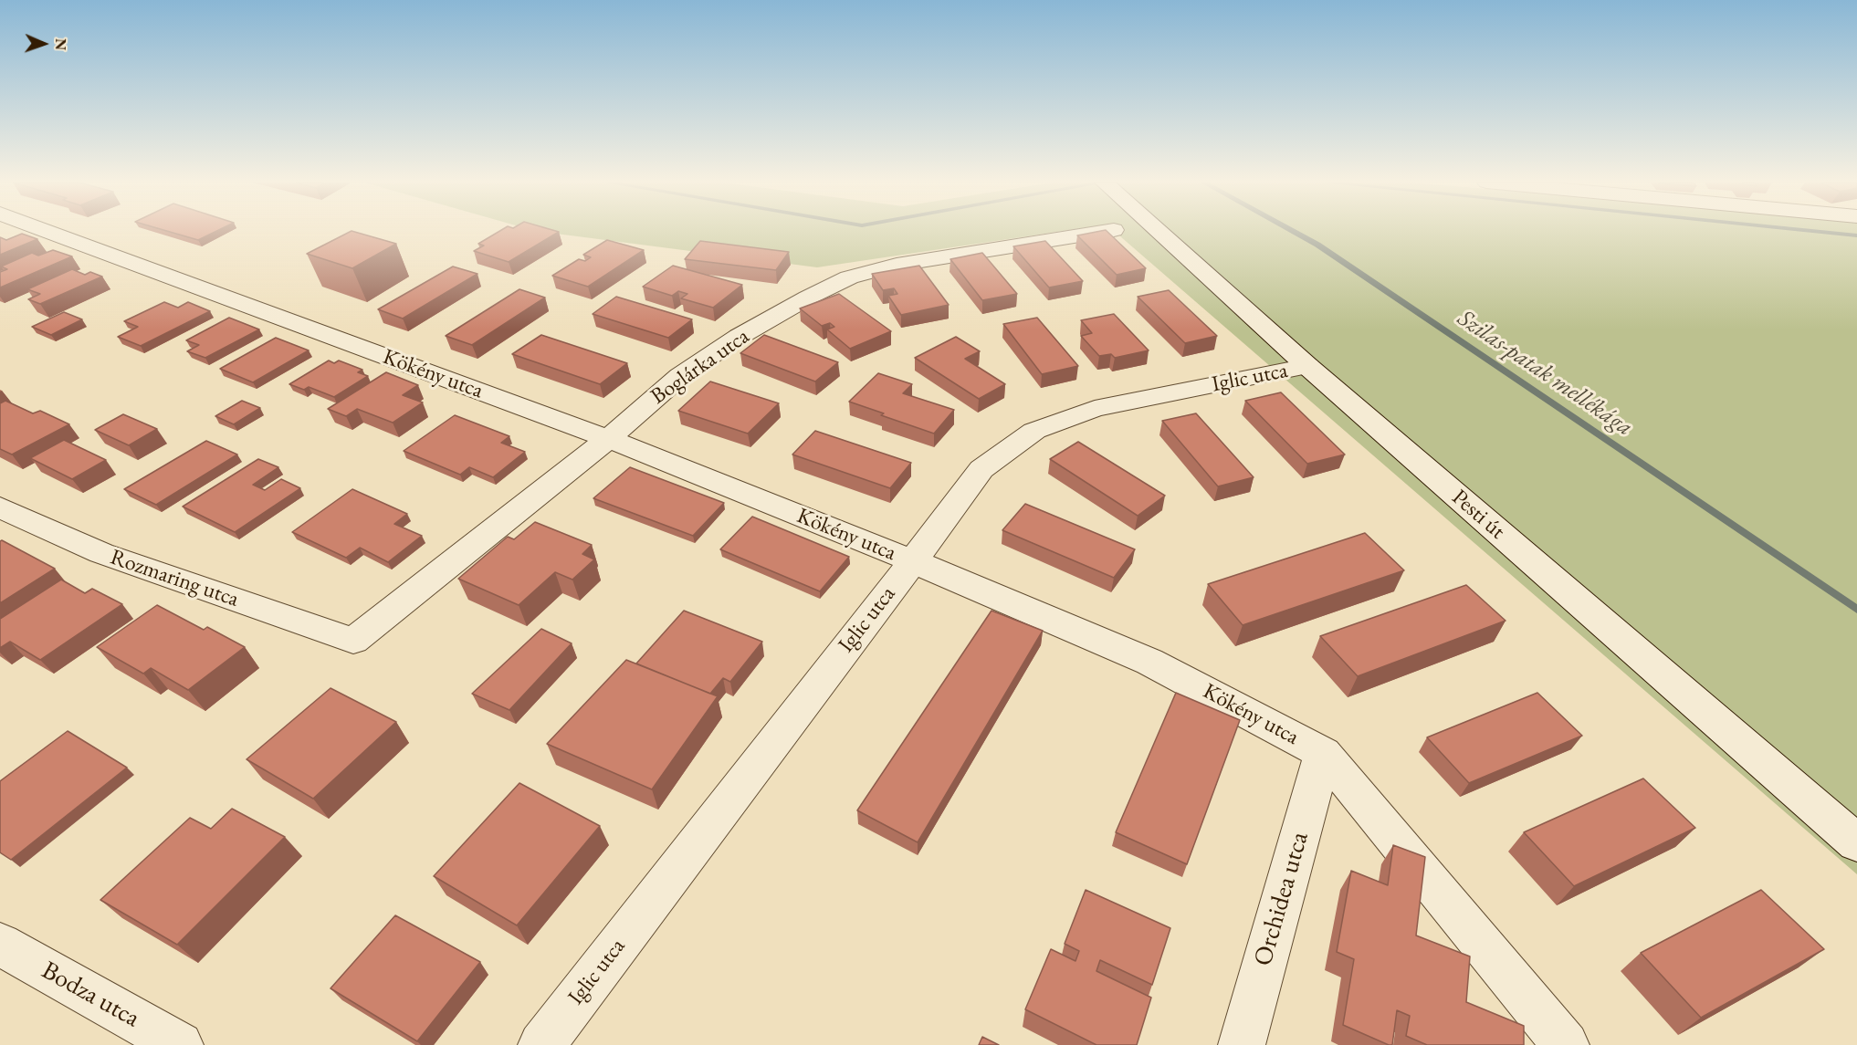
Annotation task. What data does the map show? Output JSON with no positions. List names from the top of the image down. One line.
{"streets":{"street":["Boglárka utca","Kökény utca","Iglic utca","Pesti út","Rozmaring utca","Orchidea utca","Bodza utca"]},"crossings":[["Boglárka utca","Kökény utca"],["Boglárka utca","Rozmaring utca"],["Kökény utca","Iglic utca"],["Kökény utca","Orchidea utca"],["Iglic utca","Pesti út"]],"water":["Szilas-patak mellékága"],"north":"right"}
